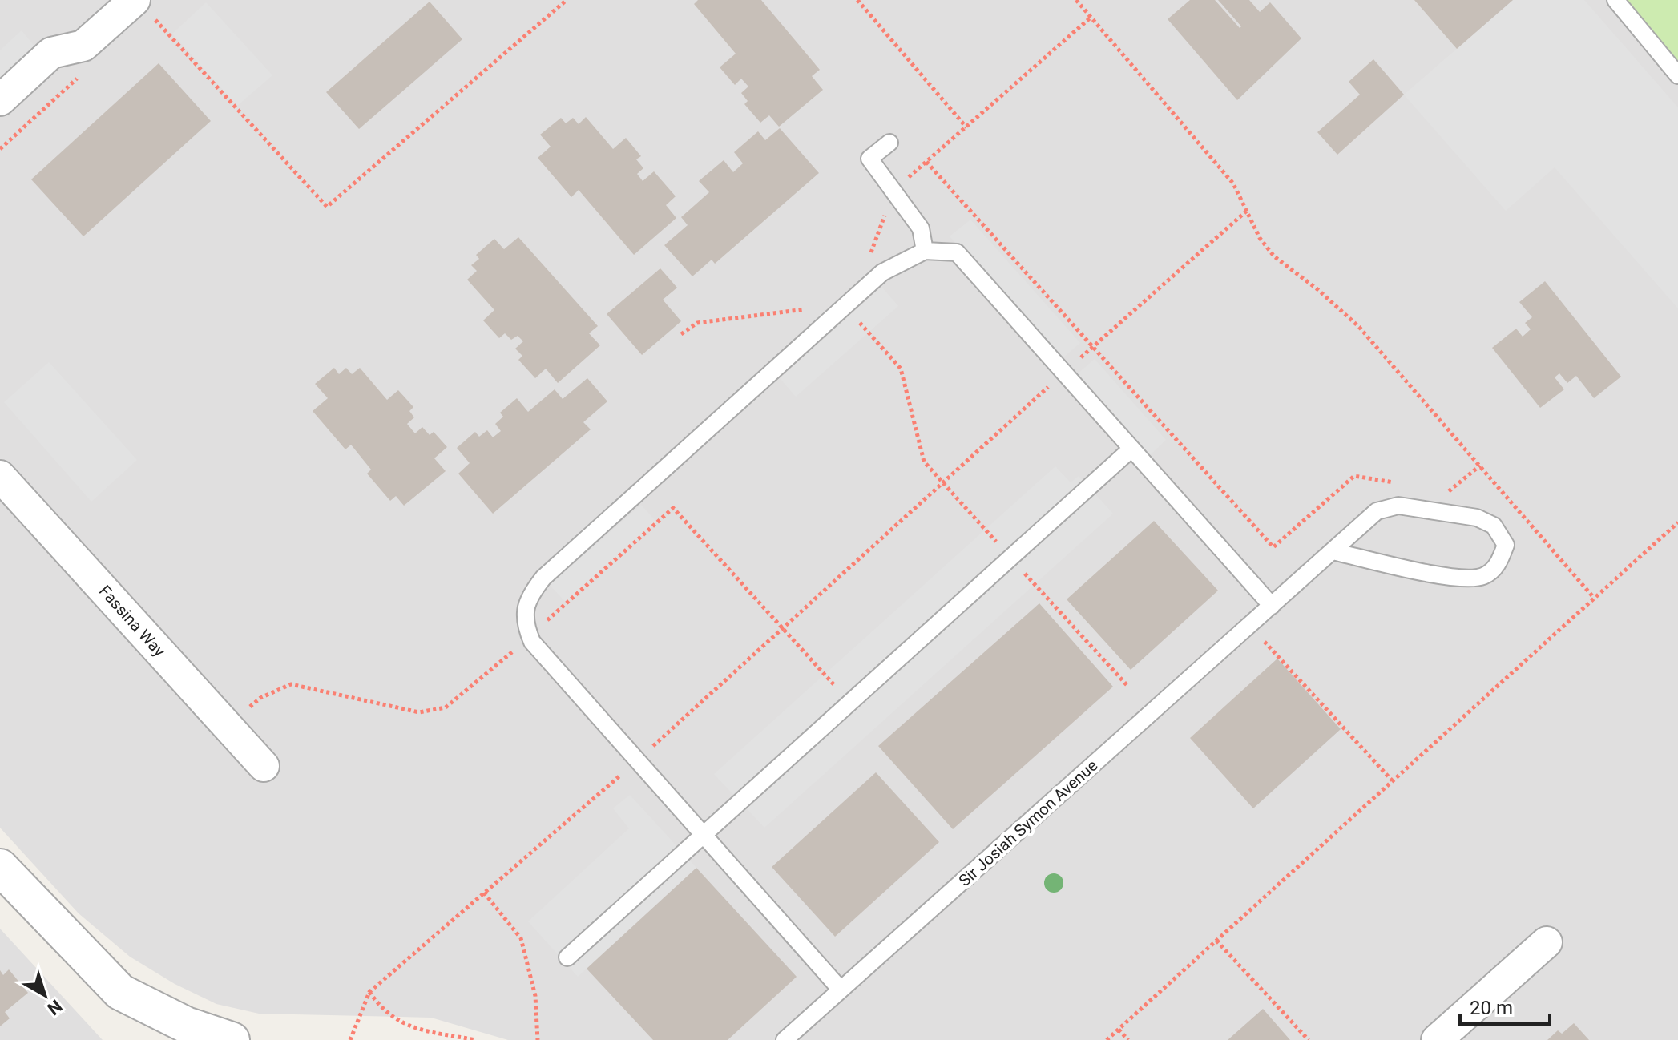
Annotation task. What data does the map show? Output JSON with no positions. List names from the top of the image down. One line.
{"streets":{"street":["Fassina Way"],"lane":["Sir Josiah Symon Avenue"]},"scale_bar":"20 m","north":"bottom right"}
